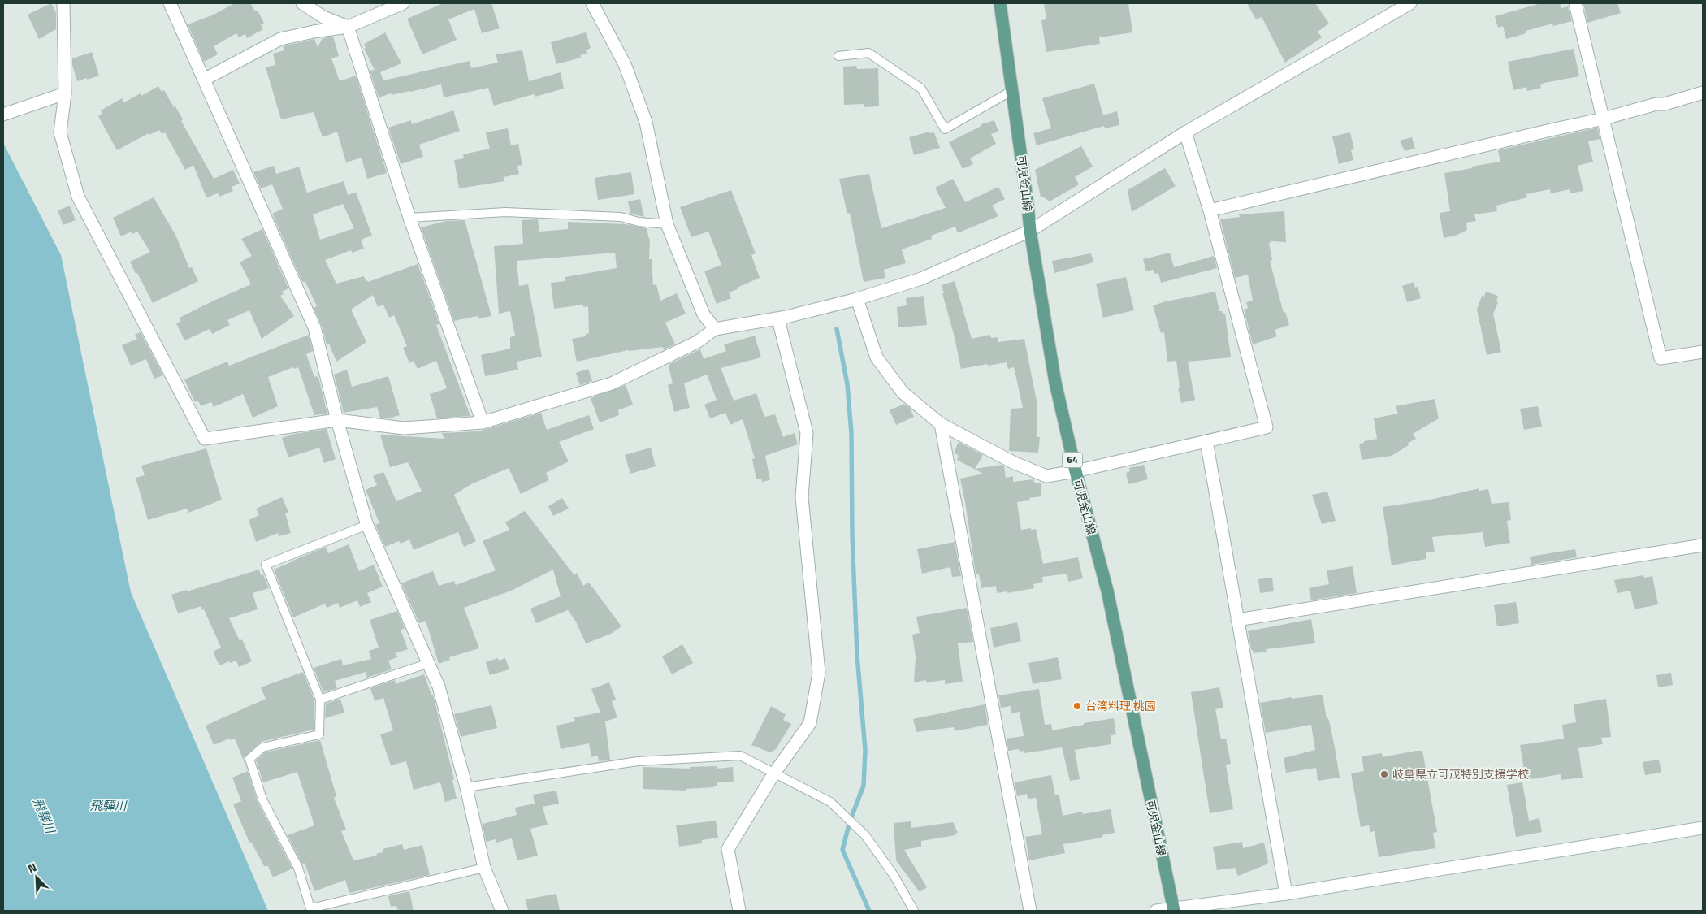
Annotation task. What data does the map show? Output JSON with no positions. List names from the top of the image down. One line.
{"streets":{"main road":["可児金山線","64"]},"water":["飛驒川","飛騨川"],"places":["台湾料理 桃園","岐阜県立可茂特別支援学校"],"north":"top left"}
